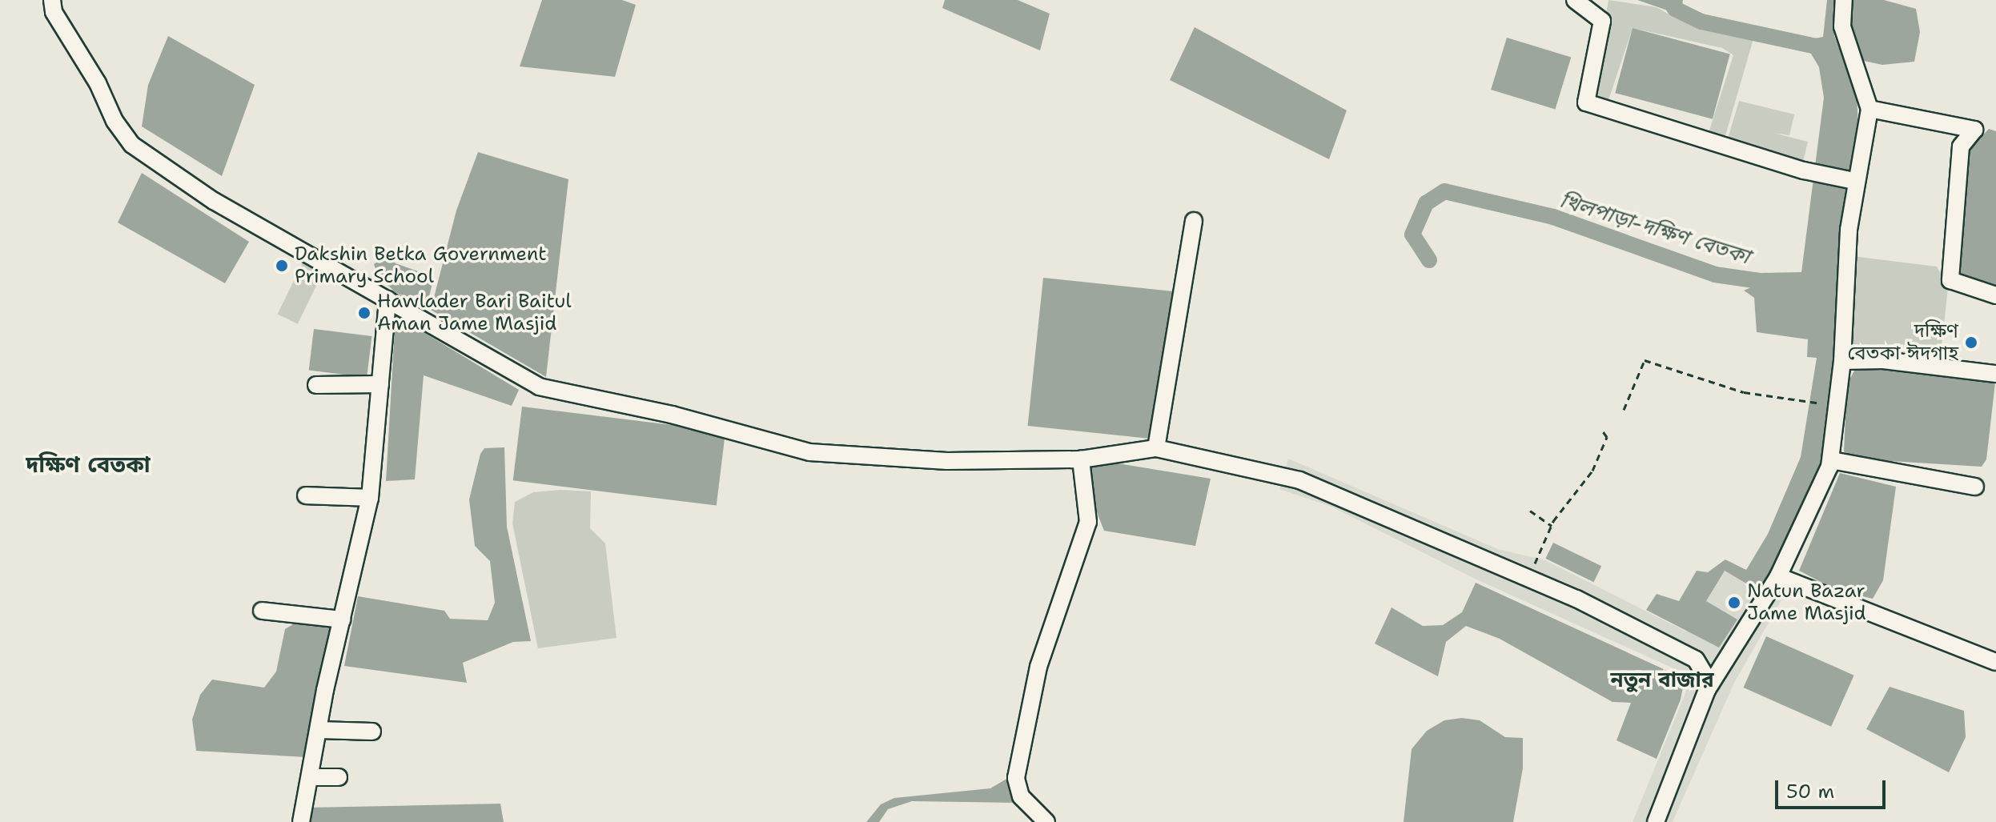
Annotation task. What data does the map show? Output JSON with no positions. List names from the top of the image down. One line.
{"districts":["দক্ষিণ বেতকা","নতুন বাজার"],"water":["খিলপাড়া-দক্ষিণ বেতকা"],"places":["Dakshin Betka Government Primary School","Hawlader Bari Baitul Aman Jame Masjid","দক্ষিণ বেতকা ঈদগাহ","Natun Bazar Jame Masjid"],"scale_bar":"50 m"}
